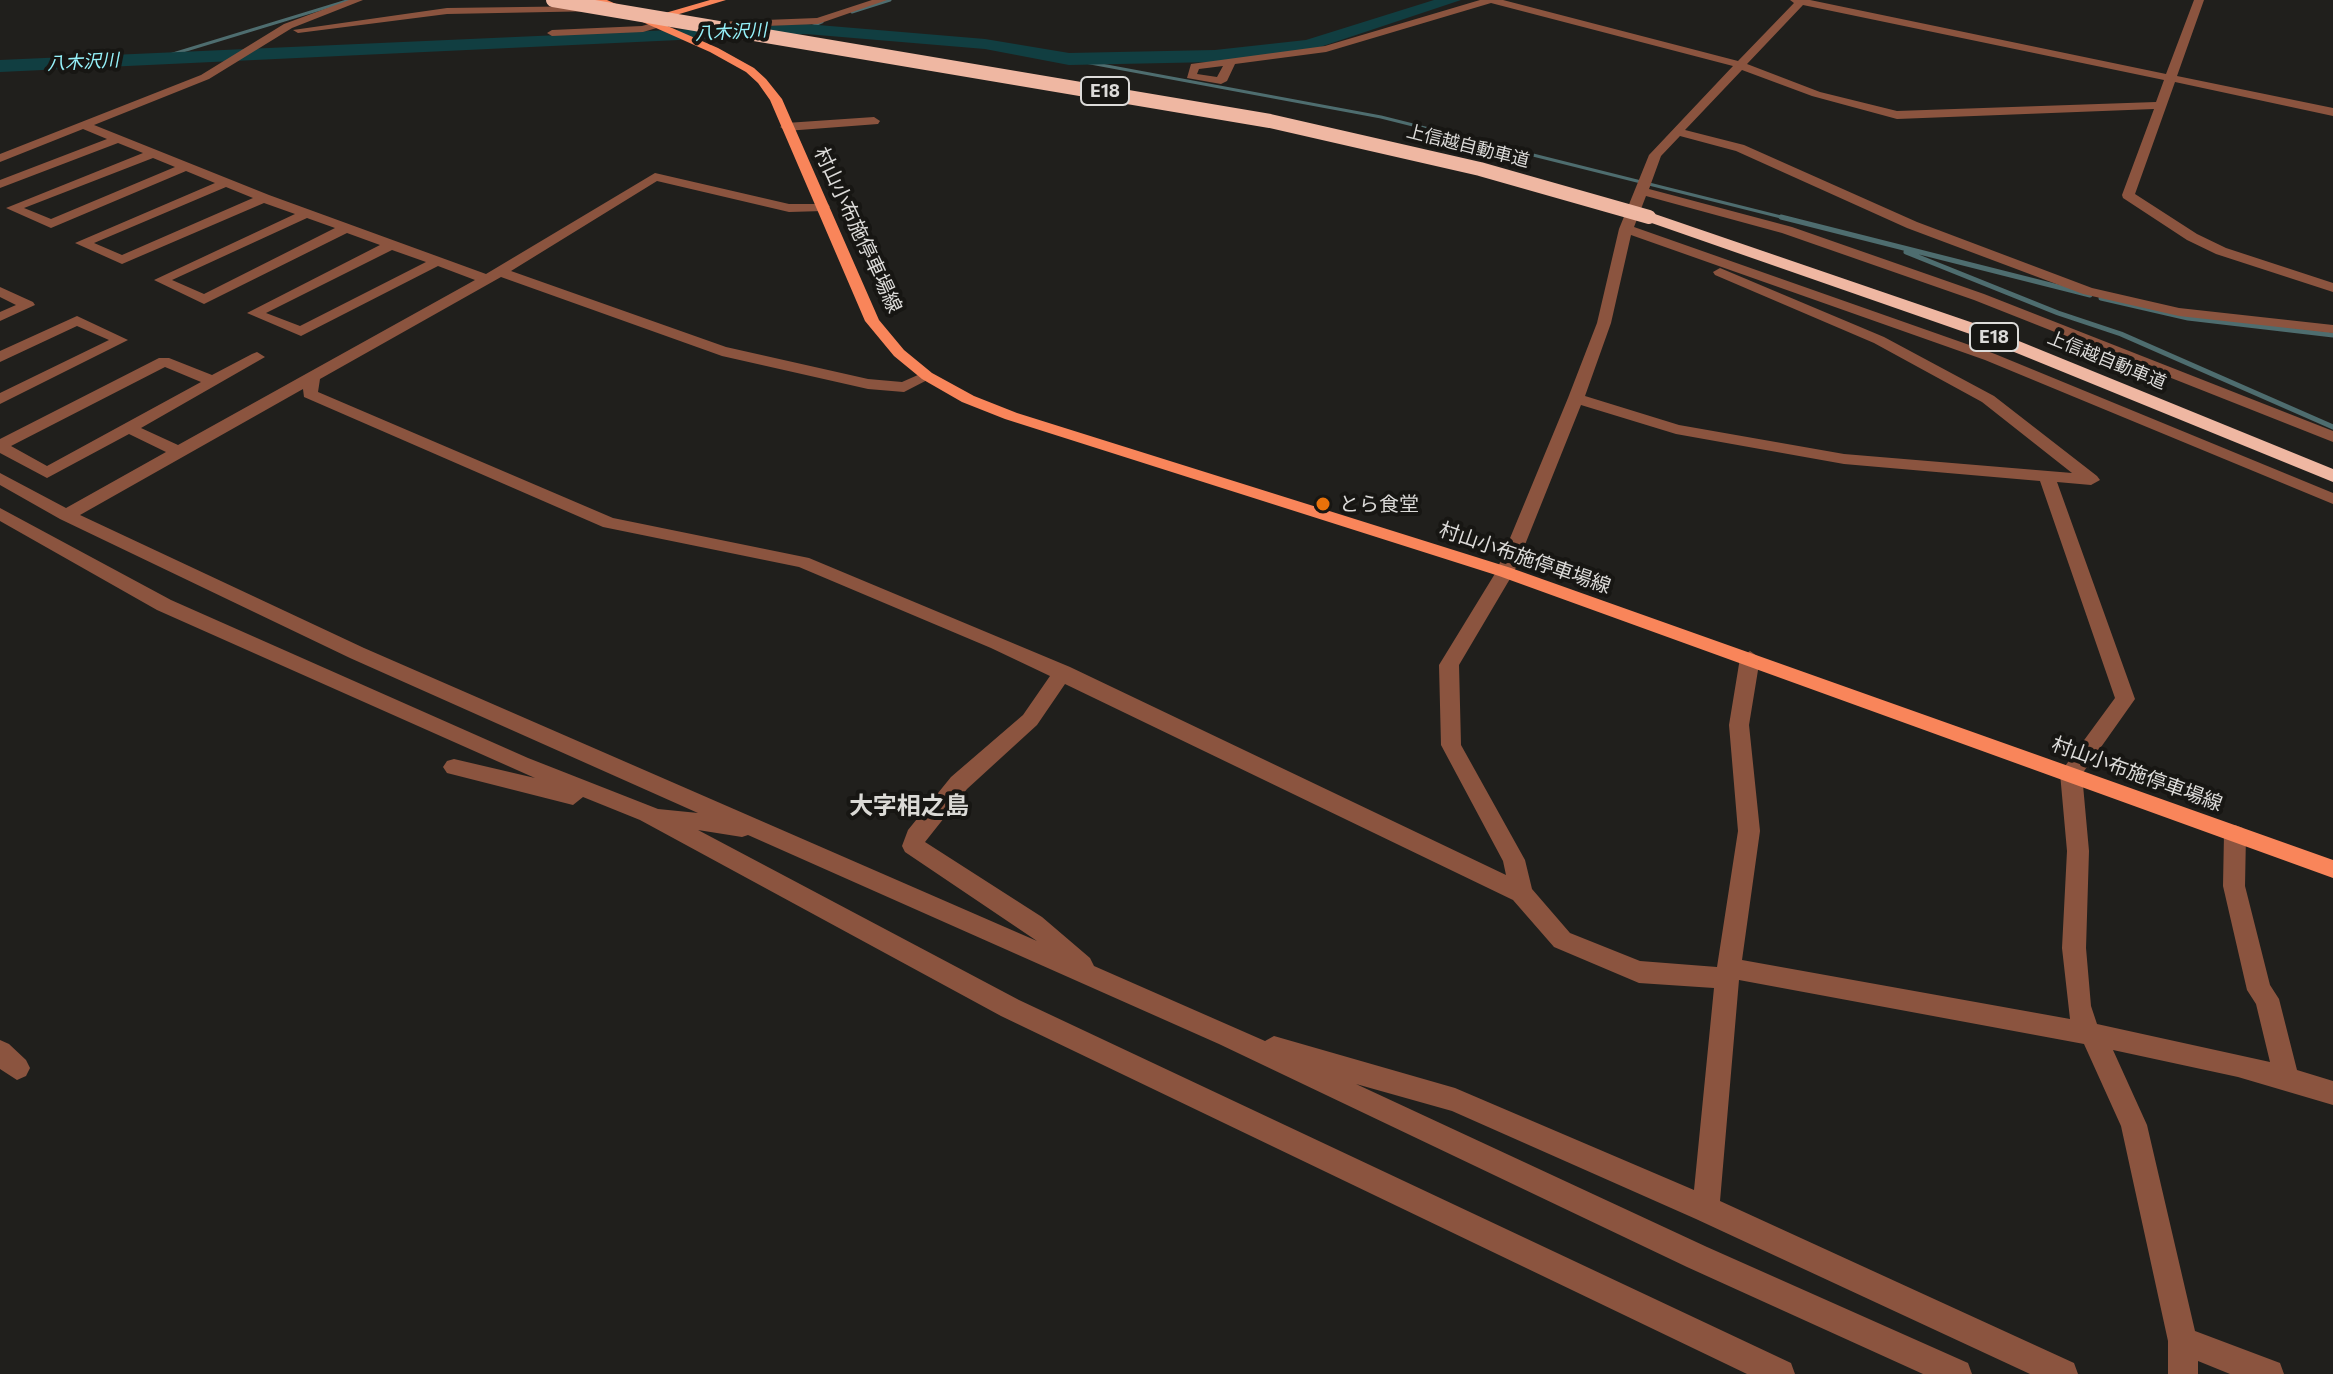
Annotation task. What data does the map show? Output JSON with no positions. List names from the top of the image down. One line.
{"streets":{"highway":["E18","上信越自動車道"],"main road":["村山小布施停車場線"]},"crossings":[["上信越自動車道","村山小布施停車場線"]],"districts":["大字相之島"],"water":["八木沢川"],"places":["とら食堂"]}
